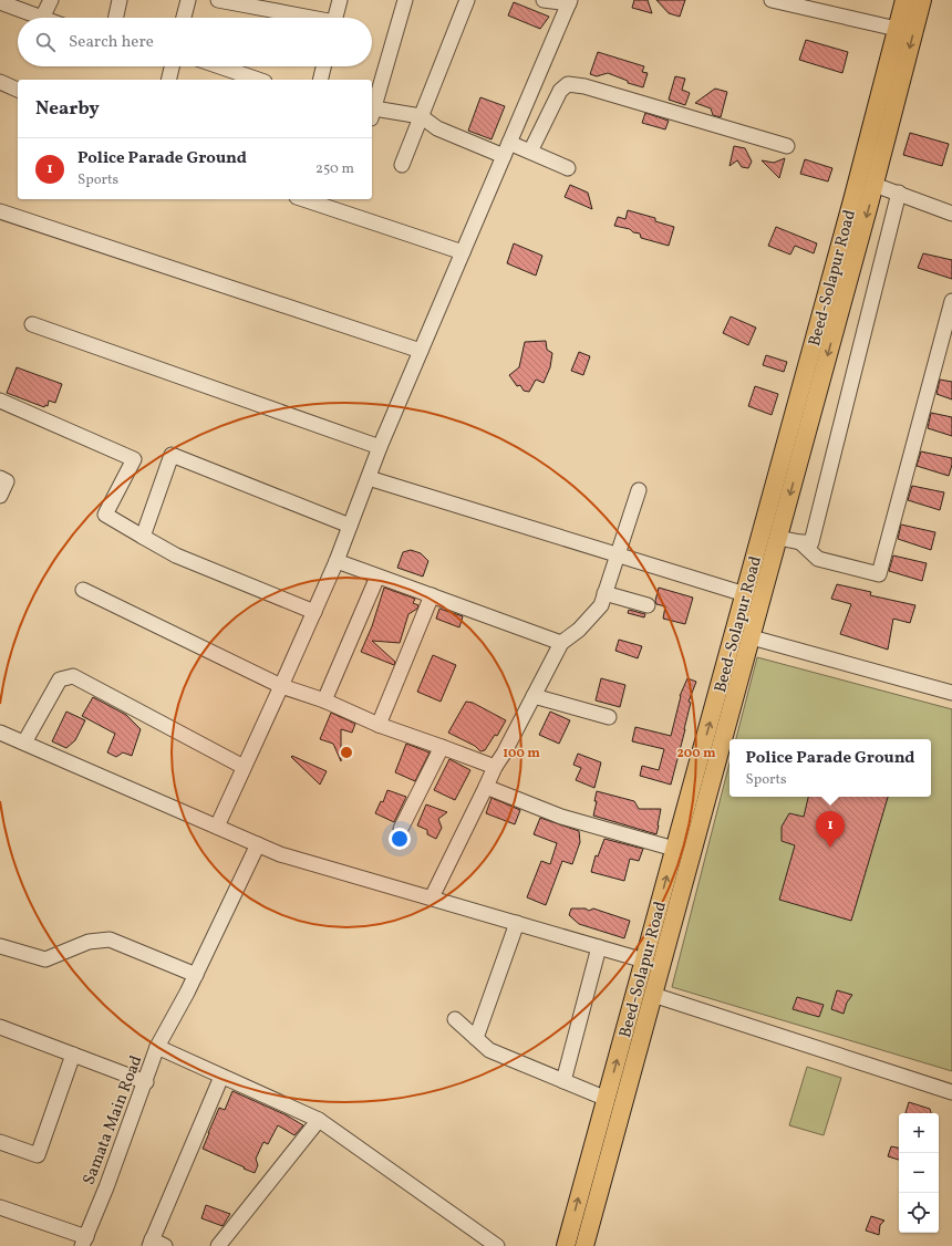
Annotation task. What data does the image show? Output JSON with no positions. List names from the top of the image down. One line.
{"streets":{"main road":["Beed-Solapur Road"],"street":["Samata Main Road"]},"page":{"search":"Search here","heading":"Nearby","list":[{"mark":"1","name":"Police Parade Ground","note":"Sports","value":"250 m"}],"popup":["Police Parade Ground","Sports"],"pins":"1","map_buttons":["+","−"]},"rings":["100 m","200 m"]}
